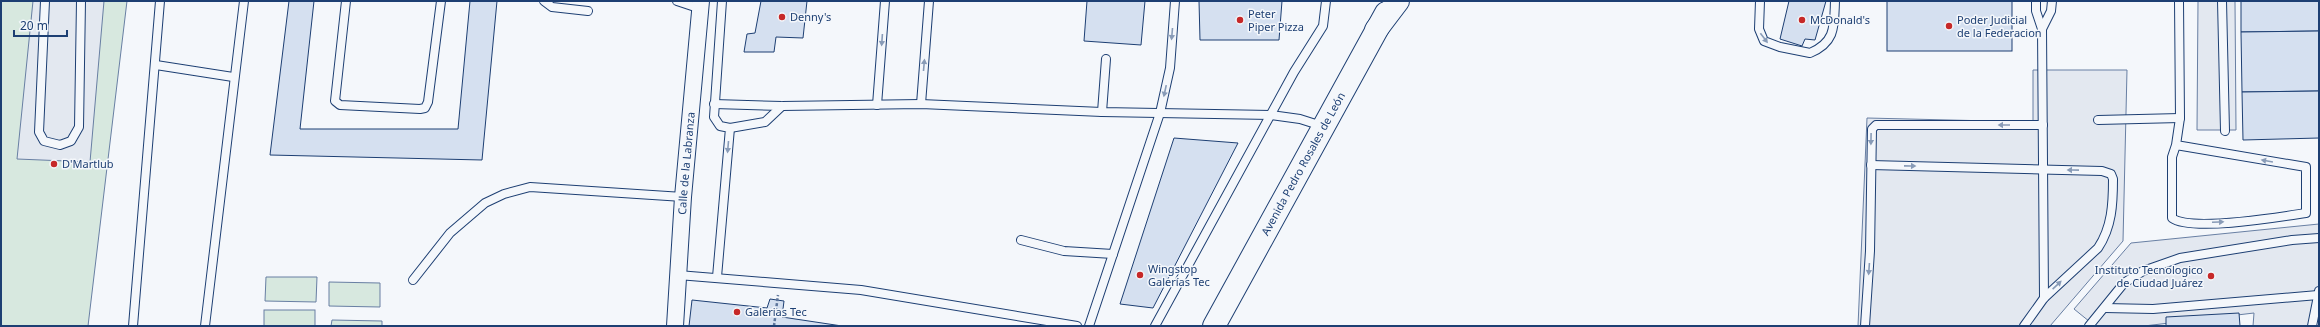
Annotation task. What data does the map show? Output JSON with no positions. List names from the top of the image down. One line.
{"streets":{"main road":["Avenida Pedro Rosales de León"],"street":["Calle de la Labranza"]},"places":["Denny's","Peter Piper Pizza","McDonald's","Poder Judicial de la Federacion","D'Martlub","Wingstop Galerías Tec","Instituto Tecnologico de Ciudad Juárez","Galerias Tec"],"scale_bar":"20 m"}
